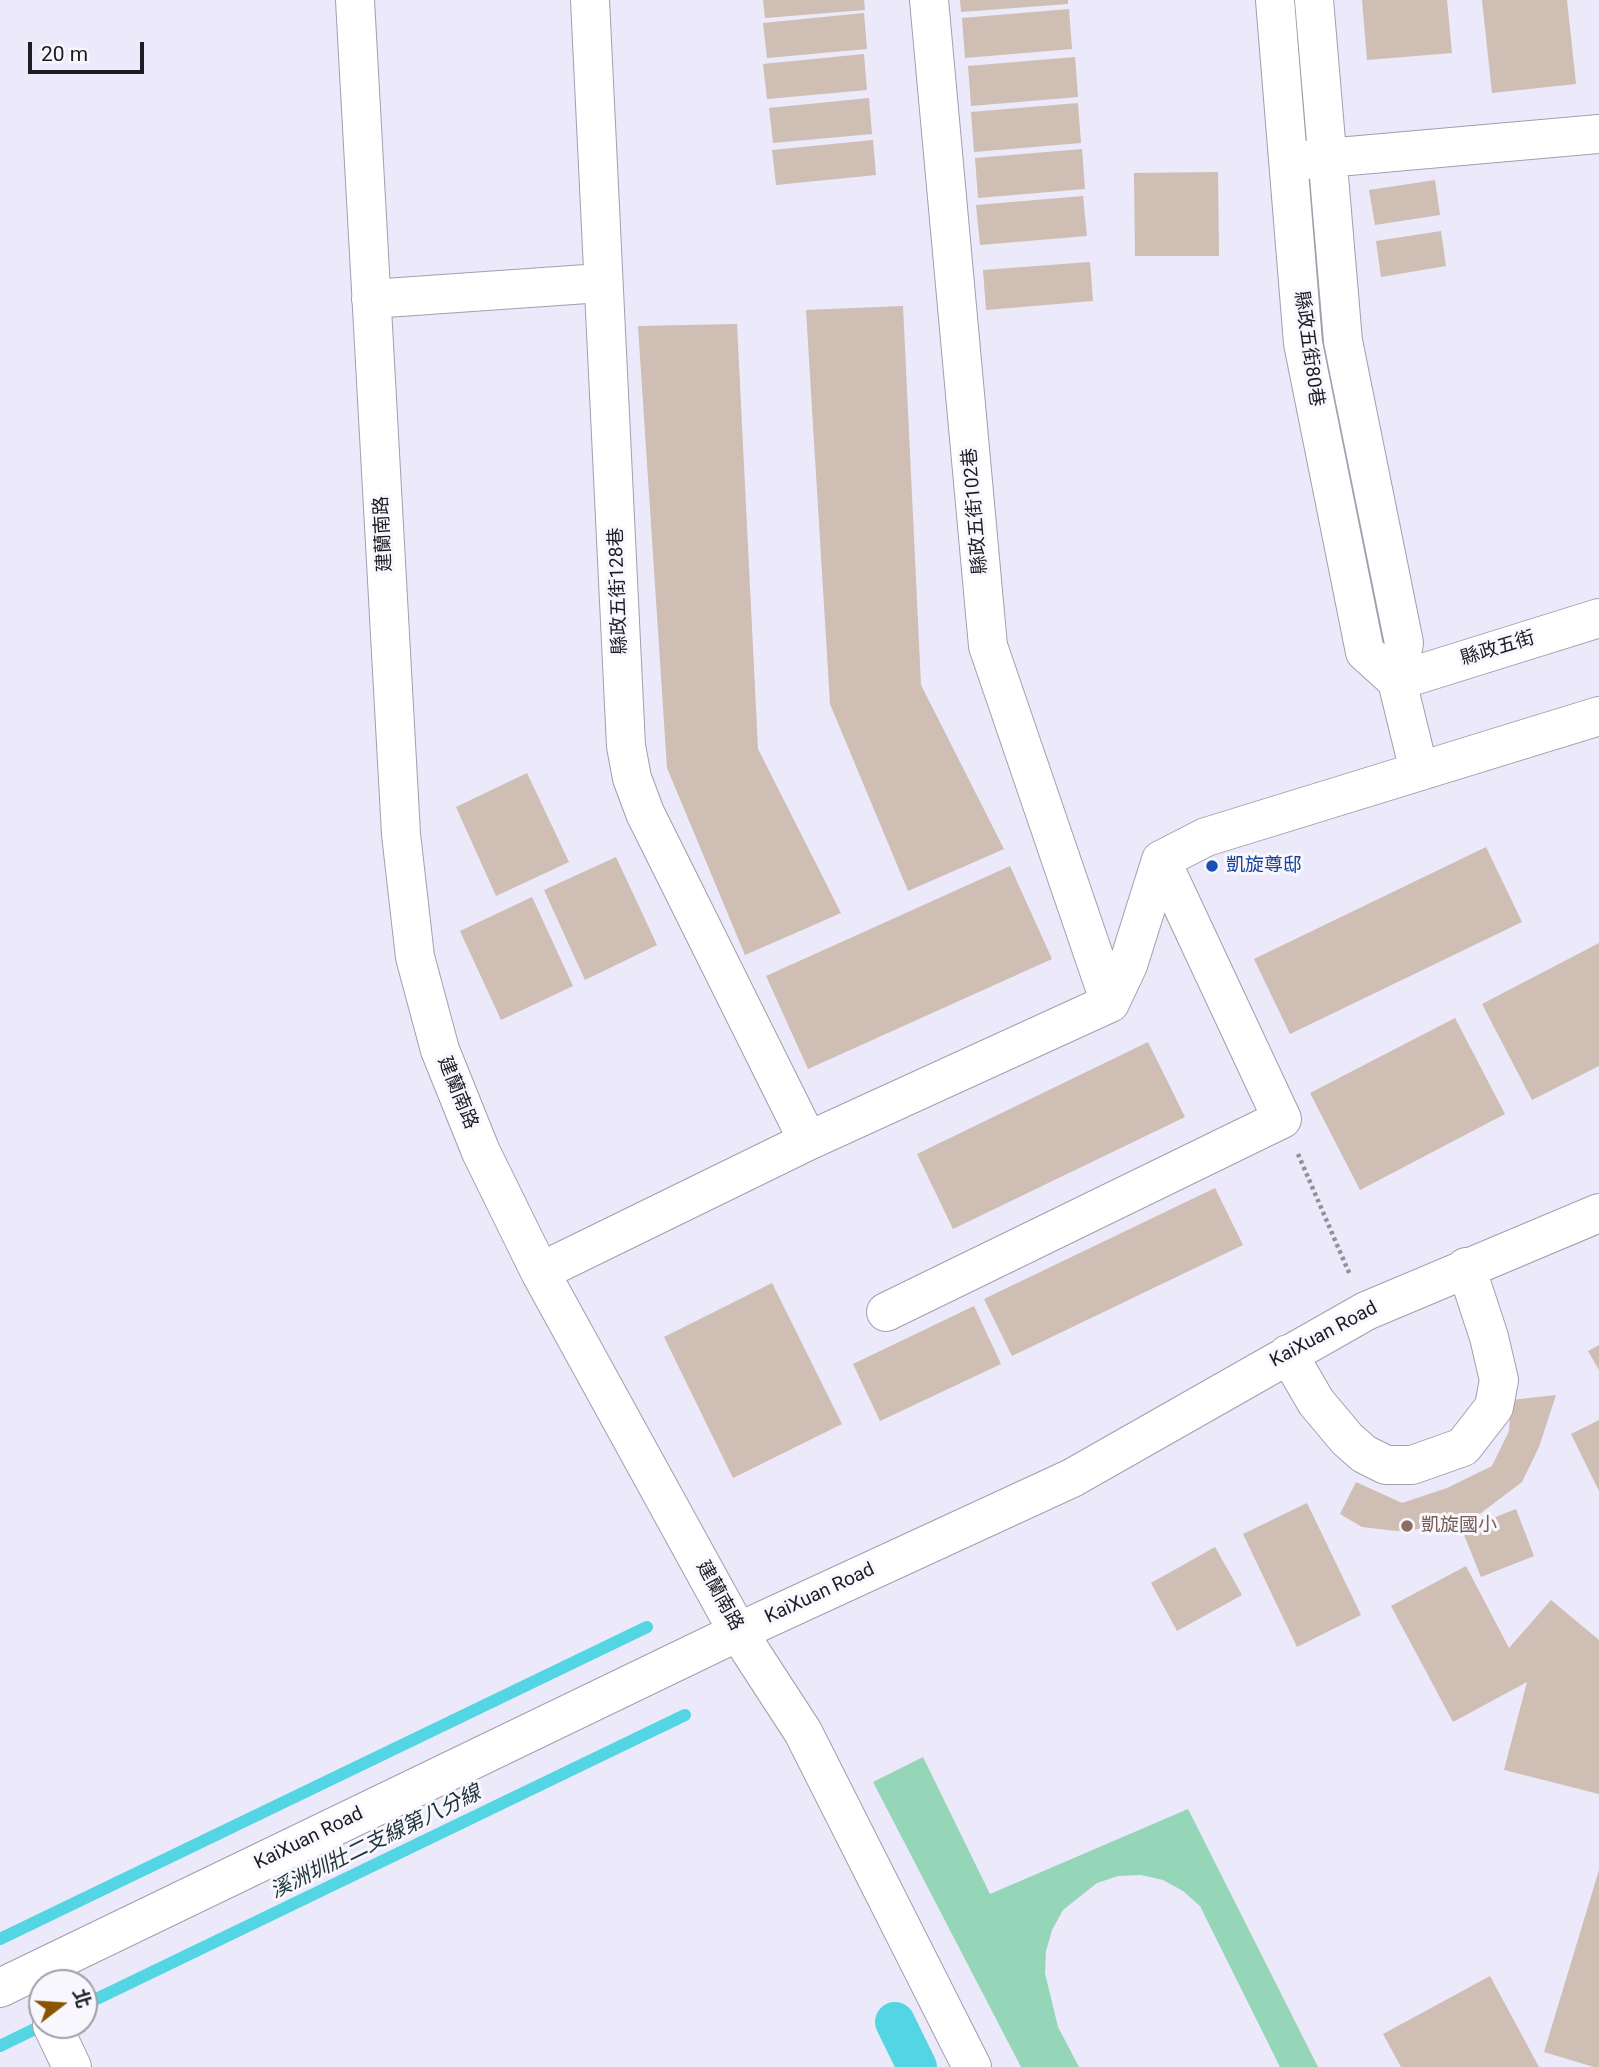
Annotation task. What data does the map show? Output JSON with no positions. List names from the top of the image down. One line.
{"streets":{"street":["縣政五街80巷","縣政五街102巷","建蘭南路","縣政五街128巷","縣政五街","KaiXuan Road"]},"crossings":[["縣政五街80巷","縣政五街"],["建蘭南路","KaiXuan Road"]],"water":["溪洲圳壯二支線第八分線"],"places":["凱旋尊邸","凱旋國小"],"scale_bar":"20 m","north":"right"}
